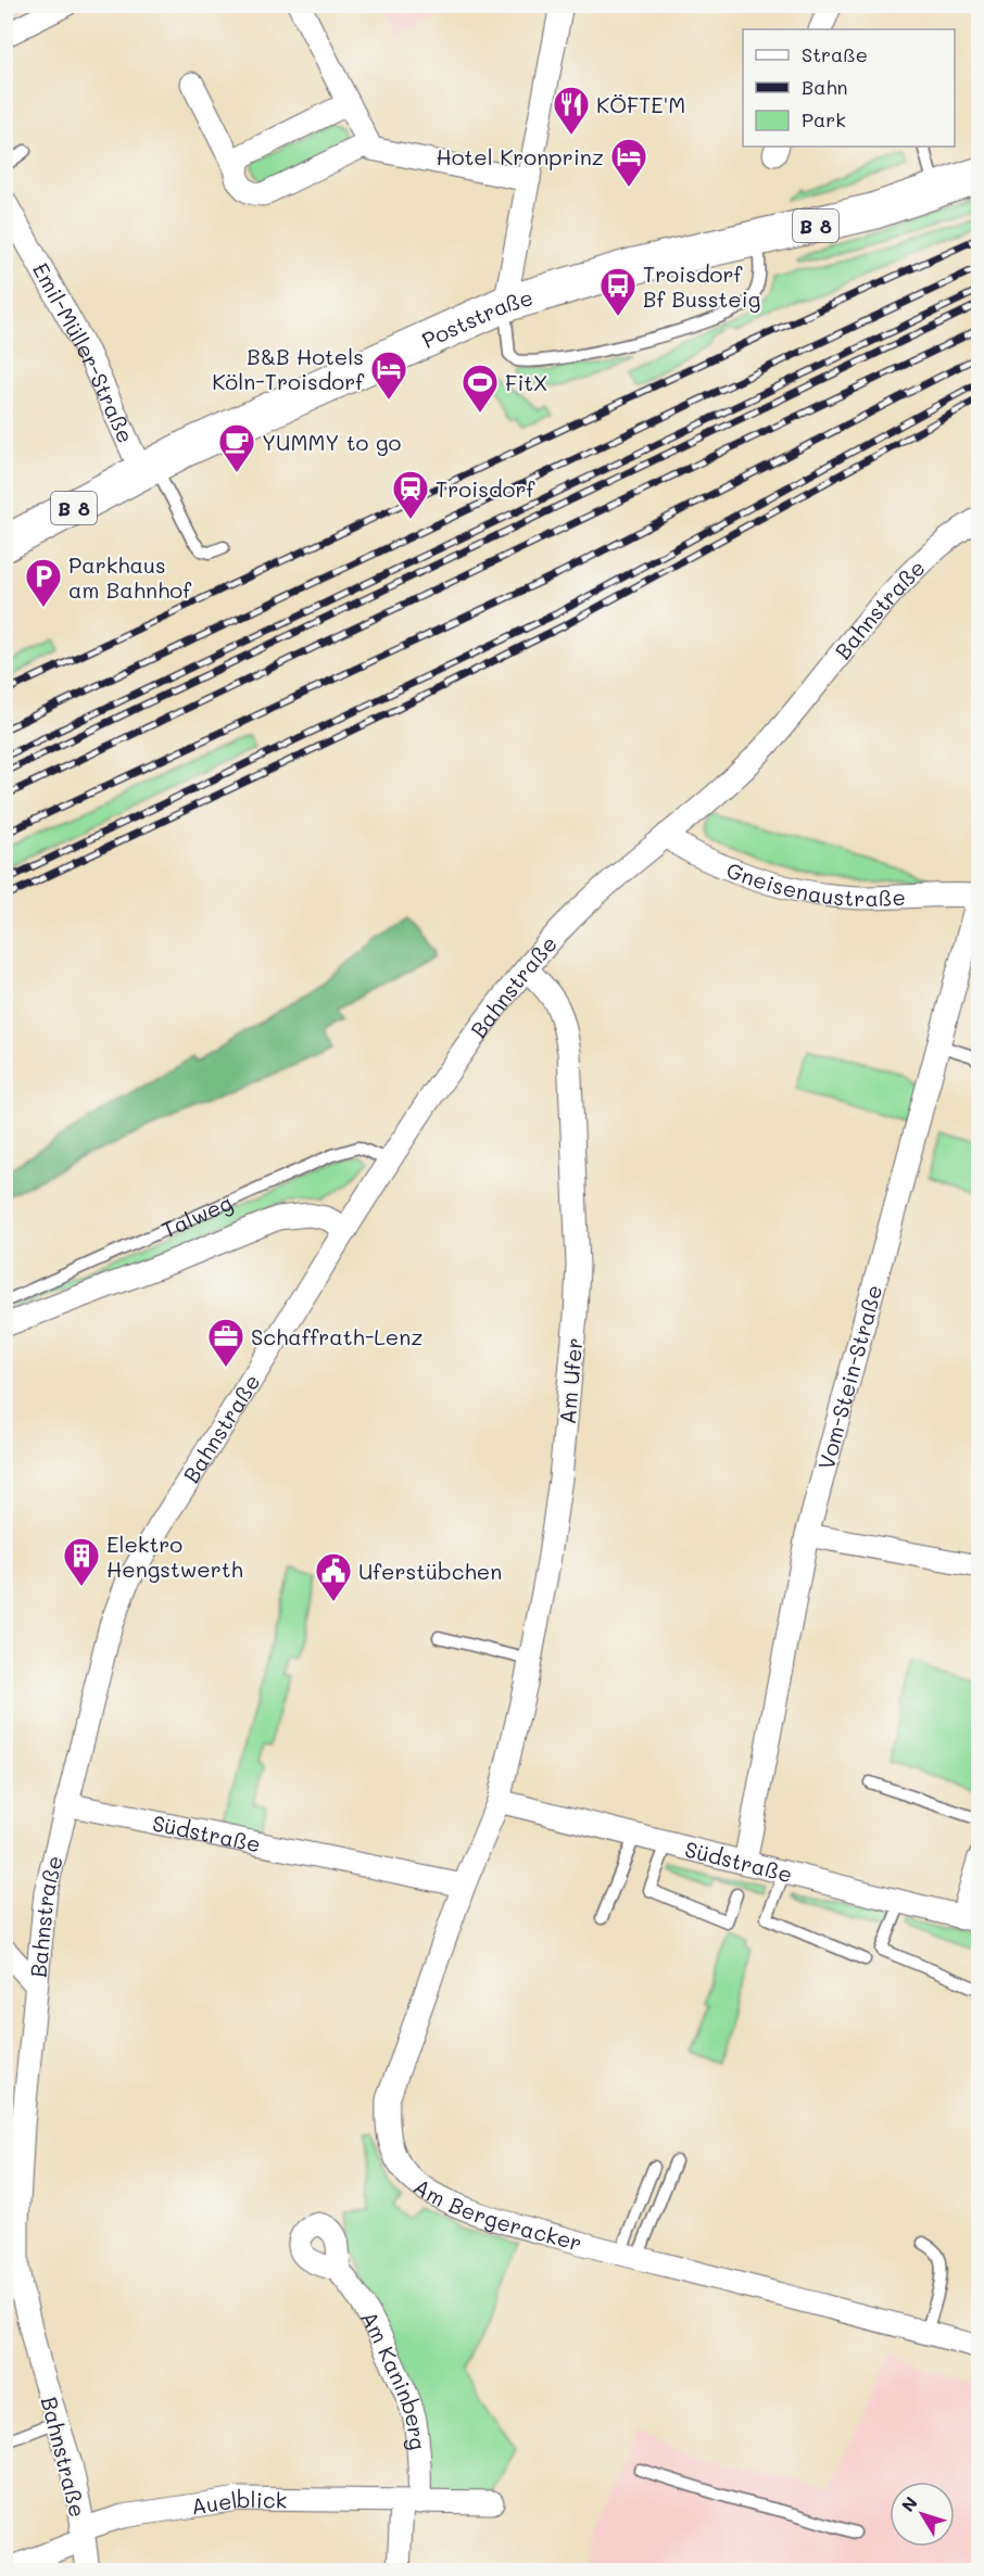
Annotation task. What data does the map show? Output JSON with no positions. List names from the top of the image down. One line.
{"streets":{"main road":["B 8","Poststraße"],"street":["Emil-Müller-Straße","Bahnstraße","Gneisenaustraße","Talweg","Vom-Stein-Straße","Am Ufer","Südstraße","Am Bergeracker","Am Kaninberg","Auelblick"]},"crossings":[["Poststraße","Emil-Müller-Straße"],["Bahnstraße","Gneisenaustraße"],["Bahnstraße","Talweg"],["Bahnstraße","Am Ufer"],["Bahnstraße","Südstraße"],["Bahnstraße","Auelblick"],["Gneisenaustraße","Vom-Stein-Straße"],["Vom-Stein-Straße","Südstraße"],["Am Ufer","Südstraße"],["Am Ufer","Am Bergeracker"],["Südstraße","Am Bergeracker"],["Am Kaninberg","Auelblick"]],"places":{"restaurant":["KÖFTE'M"],"hotel":["Hotel Kronprinz","B&B Hotels Köln-Troisdorf"],"bus stop":["Troisdorf Bf Bussteig"],"sports":["FitX"],"cafe":["YUMMY to go"],"station":["Troisdorf"],"parking":["Parkhaus am Bahnhof"],"office":["Schaffrath-Lenz"],"building":["Elektro Hengstwerth"],"public building":["Uferstübchen"]},"legend":["Straße","Bahn","Park"],"north":"top left"}
